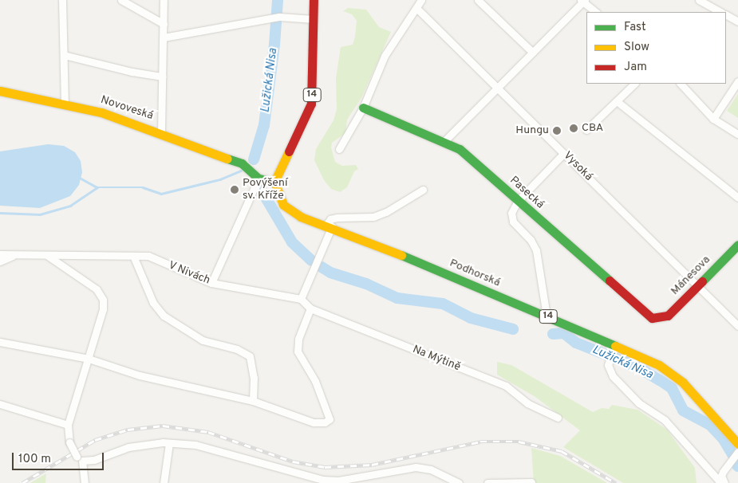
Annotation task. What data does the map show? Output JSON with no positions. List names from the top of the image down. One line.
{"streets":{"street":["14","Novoveská","Vysoká","Pasecká","V Nivách","Podhorská","Mánesova","Na Mýtině"]},"crossings":[["14","Podhorská"],["Vysoká","Mánesova"],["Pasecká","Mánesova"],["V Nivách","Na Mýtině"]],"water":["Lužická Nisa"],"places":["CBA","Hungu","Povýšení sv. Kříže"],"legend":["Fast","Slow","Jam"],"scale_bar":"100 m"}
